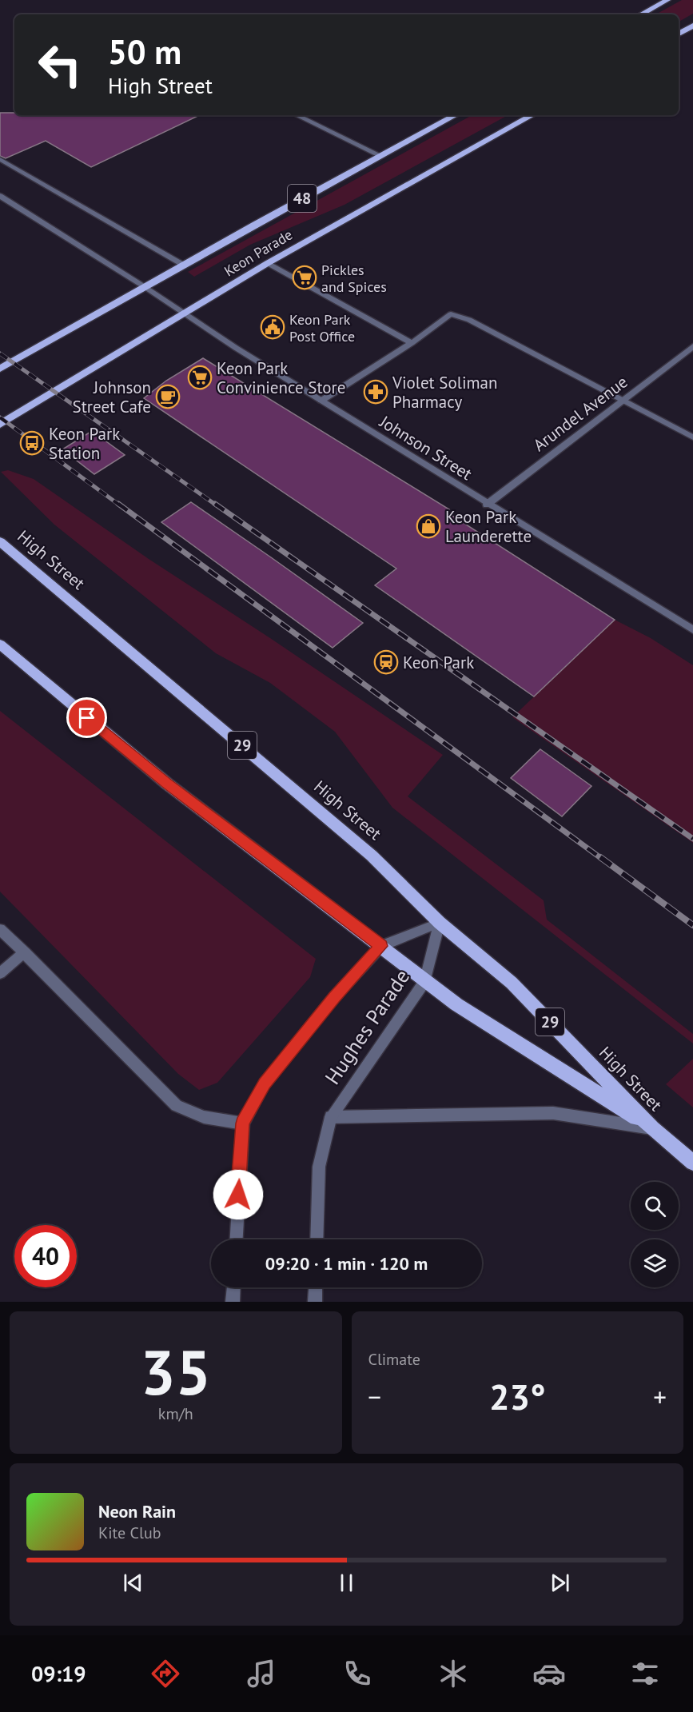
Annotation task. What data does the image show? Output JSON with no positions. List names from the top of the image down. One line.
{"streets":{"main road":["48","Keon Parade","High Street","29"],"street":["Arundel Avenue","Johnson Street","Hughes Parade"]},"crossings":[["Keon Parade","Johnson Street"],["Arundel Avenue","Johnson Street"],["High Street","Hughes Parade"]],"places":{"supermarket":["Pickles and Spices","Keon Park Convinience Store"],"public building":["Keon Park Post Office"],"pharmacy":["Violet Soliman Pharmacy"],"cafe":["Johnson Street Cafe"],"bus stop":["Keon Park Station"],"shop":["Keon Park Launderette"],"station":["Keon Park"]},"page":{"turn":["50 m","High Street"],"limit":"40","trip":"09:20 · 1 min · 120 m","tile":[["35","km/h"],"Climate"],"heat":["−","23°","+"],"song":["Neon Rain","Kite Club"],"tabs":"09:19"}}
